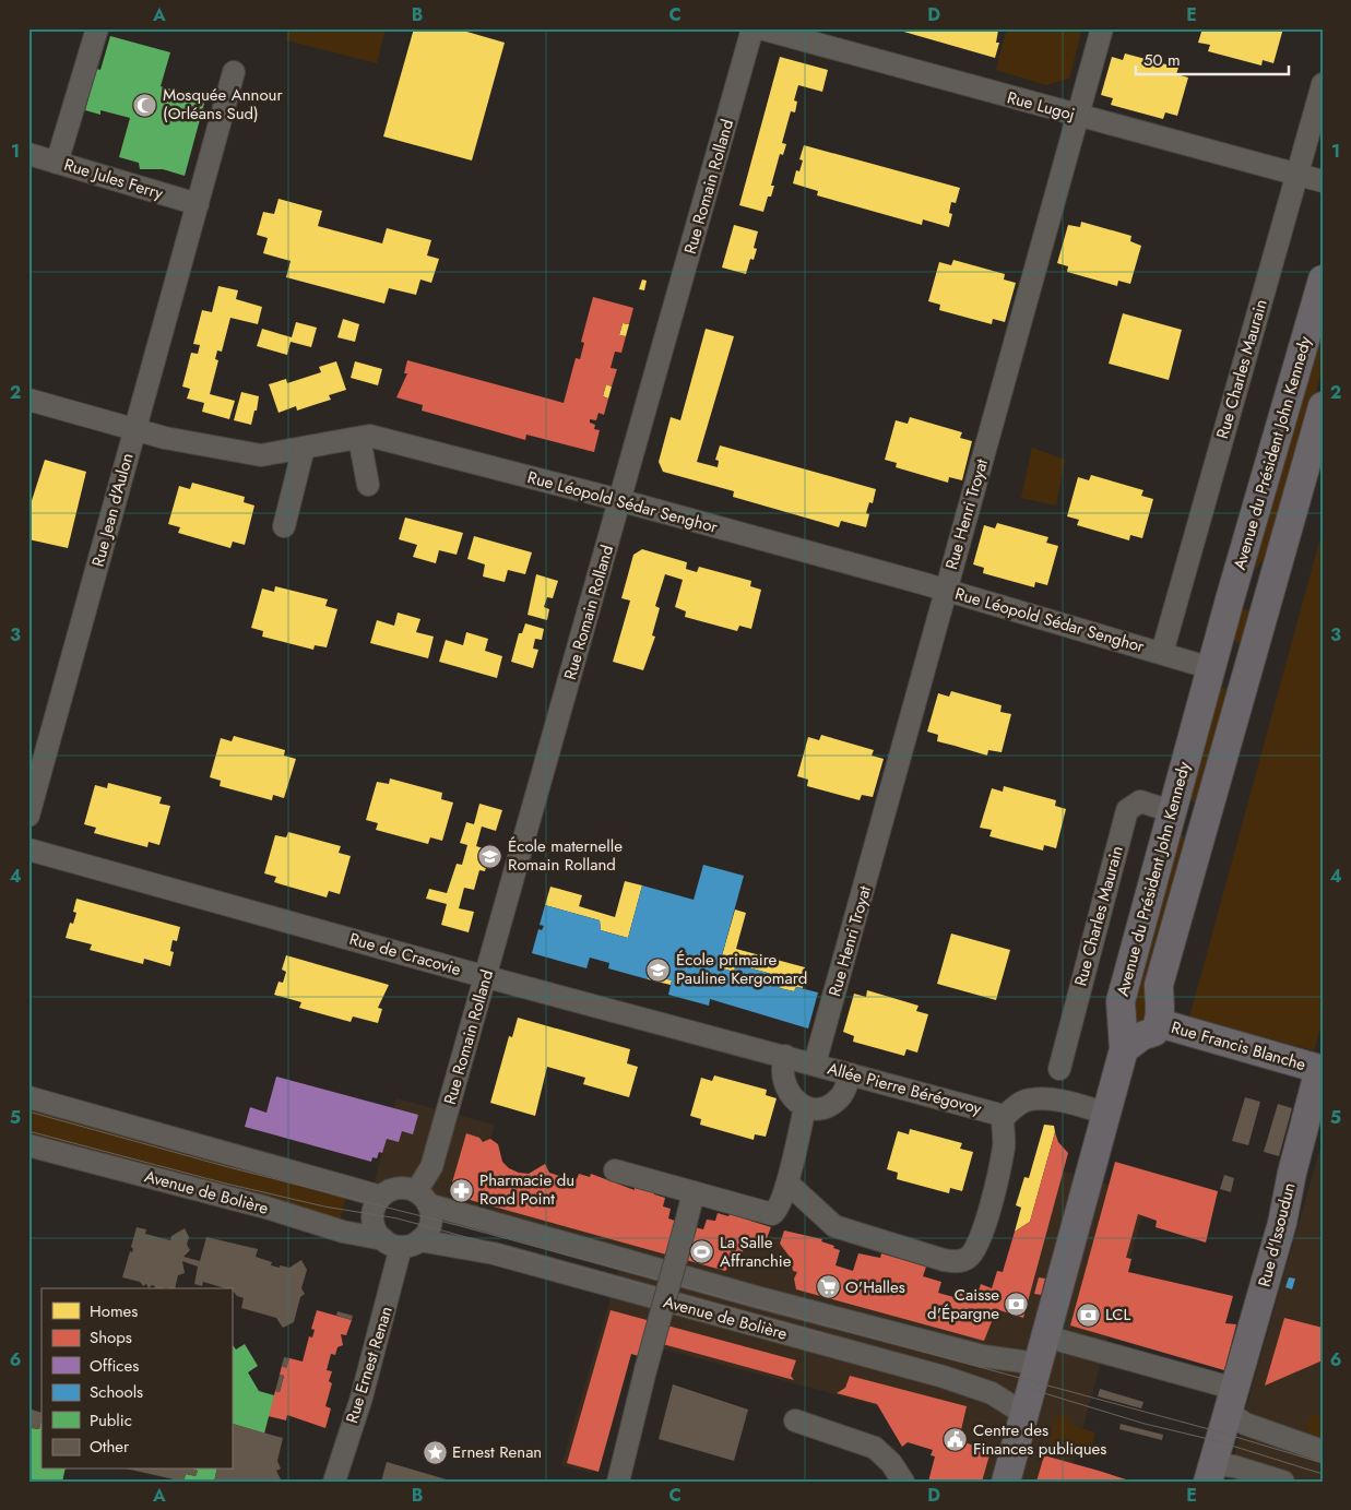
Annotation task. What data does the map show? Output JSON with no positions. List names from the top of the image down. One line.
{"streets":{"main road":["Avenue du Président John Kennedy","Rue Francis Blanche","Rue d'Issoudun"],"street":["Rue Lugoj","Rue Jules Ferry","Rue Romain Rolland","Rue Charles Maurain","Rue Léopold Sédar Senghor","Rue Jean d'Aulon","Rue Henri Troyat","Rue de Cracovie","Allée Pierre Bérégovoy","Avenue de Bolière","Rue Ernest Renan"]},"crossings":[["Rue Lugoj","Rue Charles Maurain"],["Rue Lugoj","Rue Henri Troyat"],["Rue Jules Ferry","Rue Jean d'Aulon"],["Rue Romain Rolland","Rue Léopold Sédar Senghor"],["Rue Romain Rolland","Rue de Cracovie"],["Rue Romain Rolland","Avenue de Bolière"],["Rue Romain Rolland","Rue Ernest Renan"],["Rue Charles Maurain","Avenue du Président John Kennedy"],["Rue Charles Maurain","Rue Léopold Sédar Senghor"],["Avenue du Président John Kennedy","Rue Léopold Sédar Senghor"],["Avenue du Président John Kennedy","Rue Francis Blanche"],["Avenue du Président John Kennedy","Avenue de Bolière"],["Rue Léopold Sédar Senghor","Rue Jean d'Aulon"],["Rue Léopold Sédar Senghor","Rue Henri Troyat"],["Rue Henri Troyat","Rue de Cracovie"],["Rue Henri Troyat","Allée Pierre Bérégovoy"],["Rue de Cracovie","Allée Pierre Bérégovoy"],["Rue Francis Blanche","Rue d'Issoudun"],["Avenue de Bolière","Rue Ernest Renan"]],"places":{"mosque":["Mosquée Annour (Orléans Sud)"],"school or university":["École maternelle Romain Rolland","École primaire Pauline Kergomard"],"pharmacy":["Pharmacie du Rond Point"],"sports":["La Salle Affranchie"],"supermarket":["O'Halles"],"bank":["Caisse d'Épargne","LCL"],"public building":["Centre des Finances publiques"],"place":["Ernest Renan"]},"legend":["Homes","Shops","Offices","Schools","Public","Other"],"scale_bar":"50 m","grid":{"columns":["A","B","C","D","E"],"rows":["1","2","3","4","5","6"]}}
